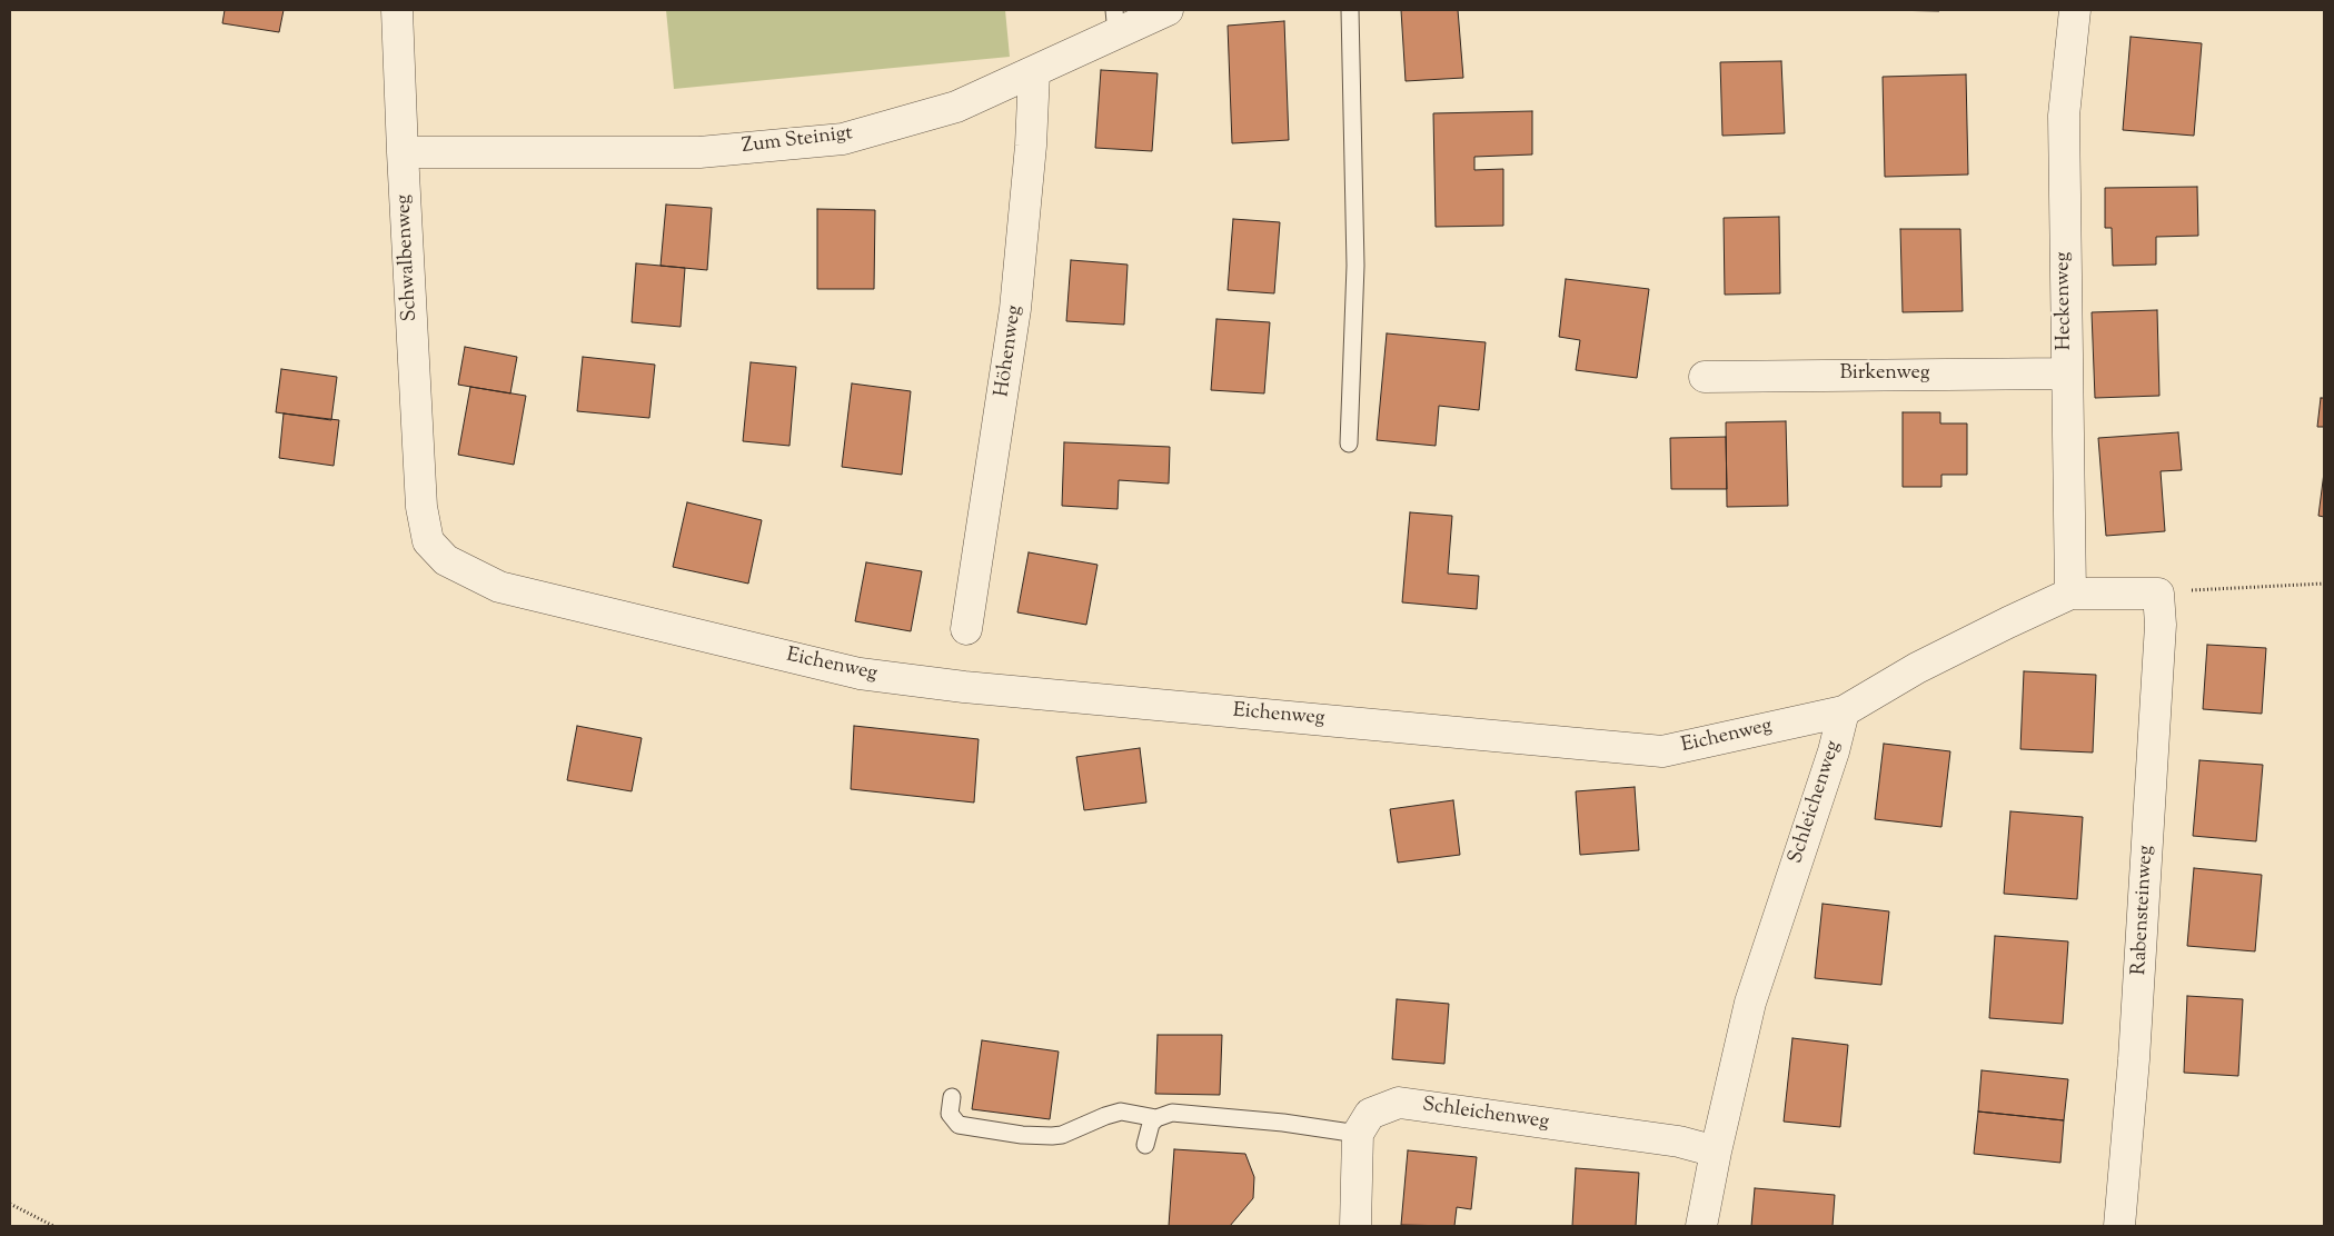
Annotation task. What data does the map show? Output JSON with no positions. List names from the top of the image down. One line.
{"streets":{"street":["Zum Steinigt","Schwalbenweg","Heckenweg","Höhenweg","Birkenweg","Eichenweg","Schleichenweg","Rabensteinweg"]},"crossings":[["Zum Steinigt","Schwalbenweg"],["Zum Steinigt","Höhenweg"],["Schwalbenweg","Eichenweg"],["Heckenweg","Birkenweg"],["Heckenweg","Eichenweg"],["Eichenweg","Schleichenweg"],["Eichenweg","Rabensteinweg"]]}
